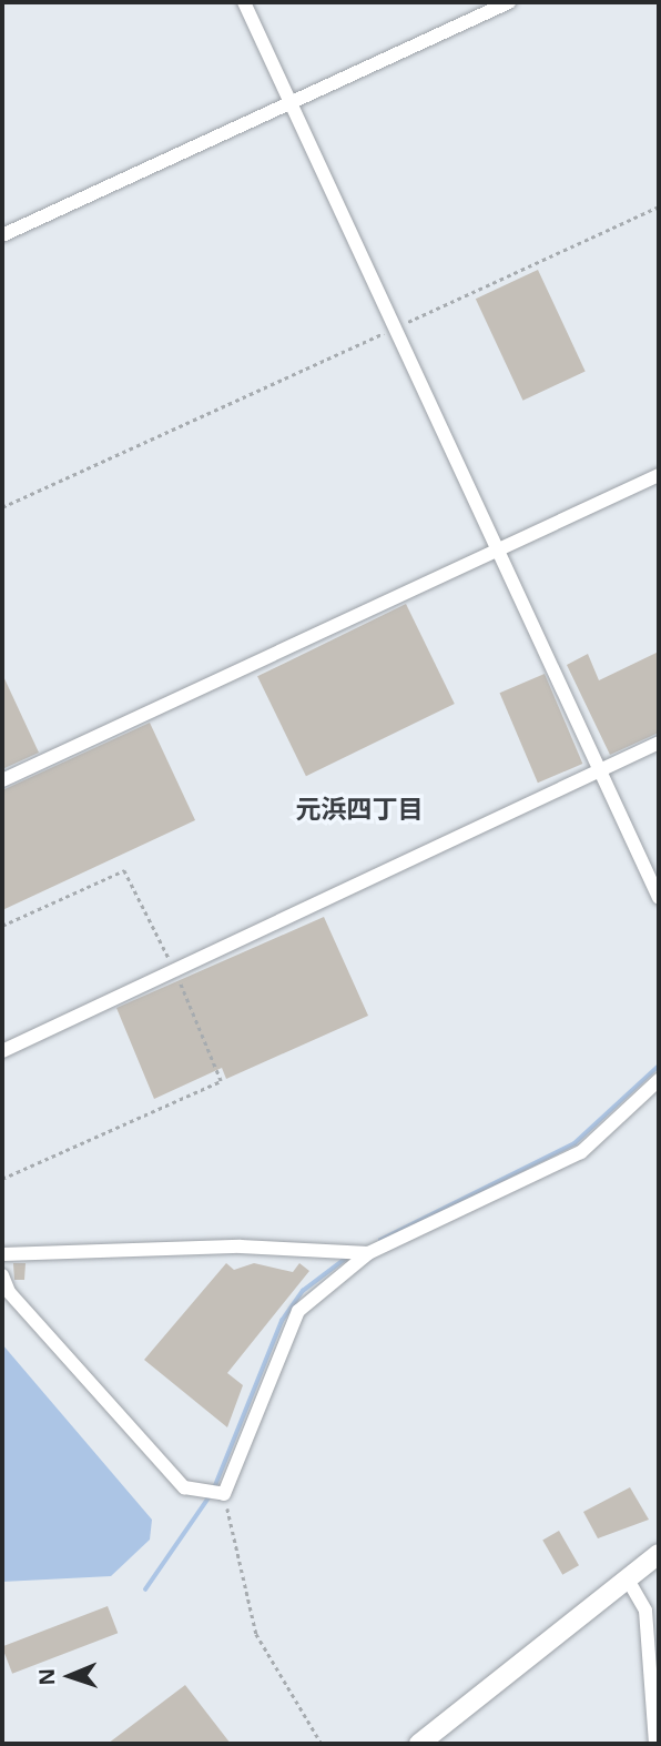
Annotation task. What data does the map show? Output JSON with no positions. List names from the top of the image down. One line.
{"districts":["元浜四丁目"],"north":"left"}
